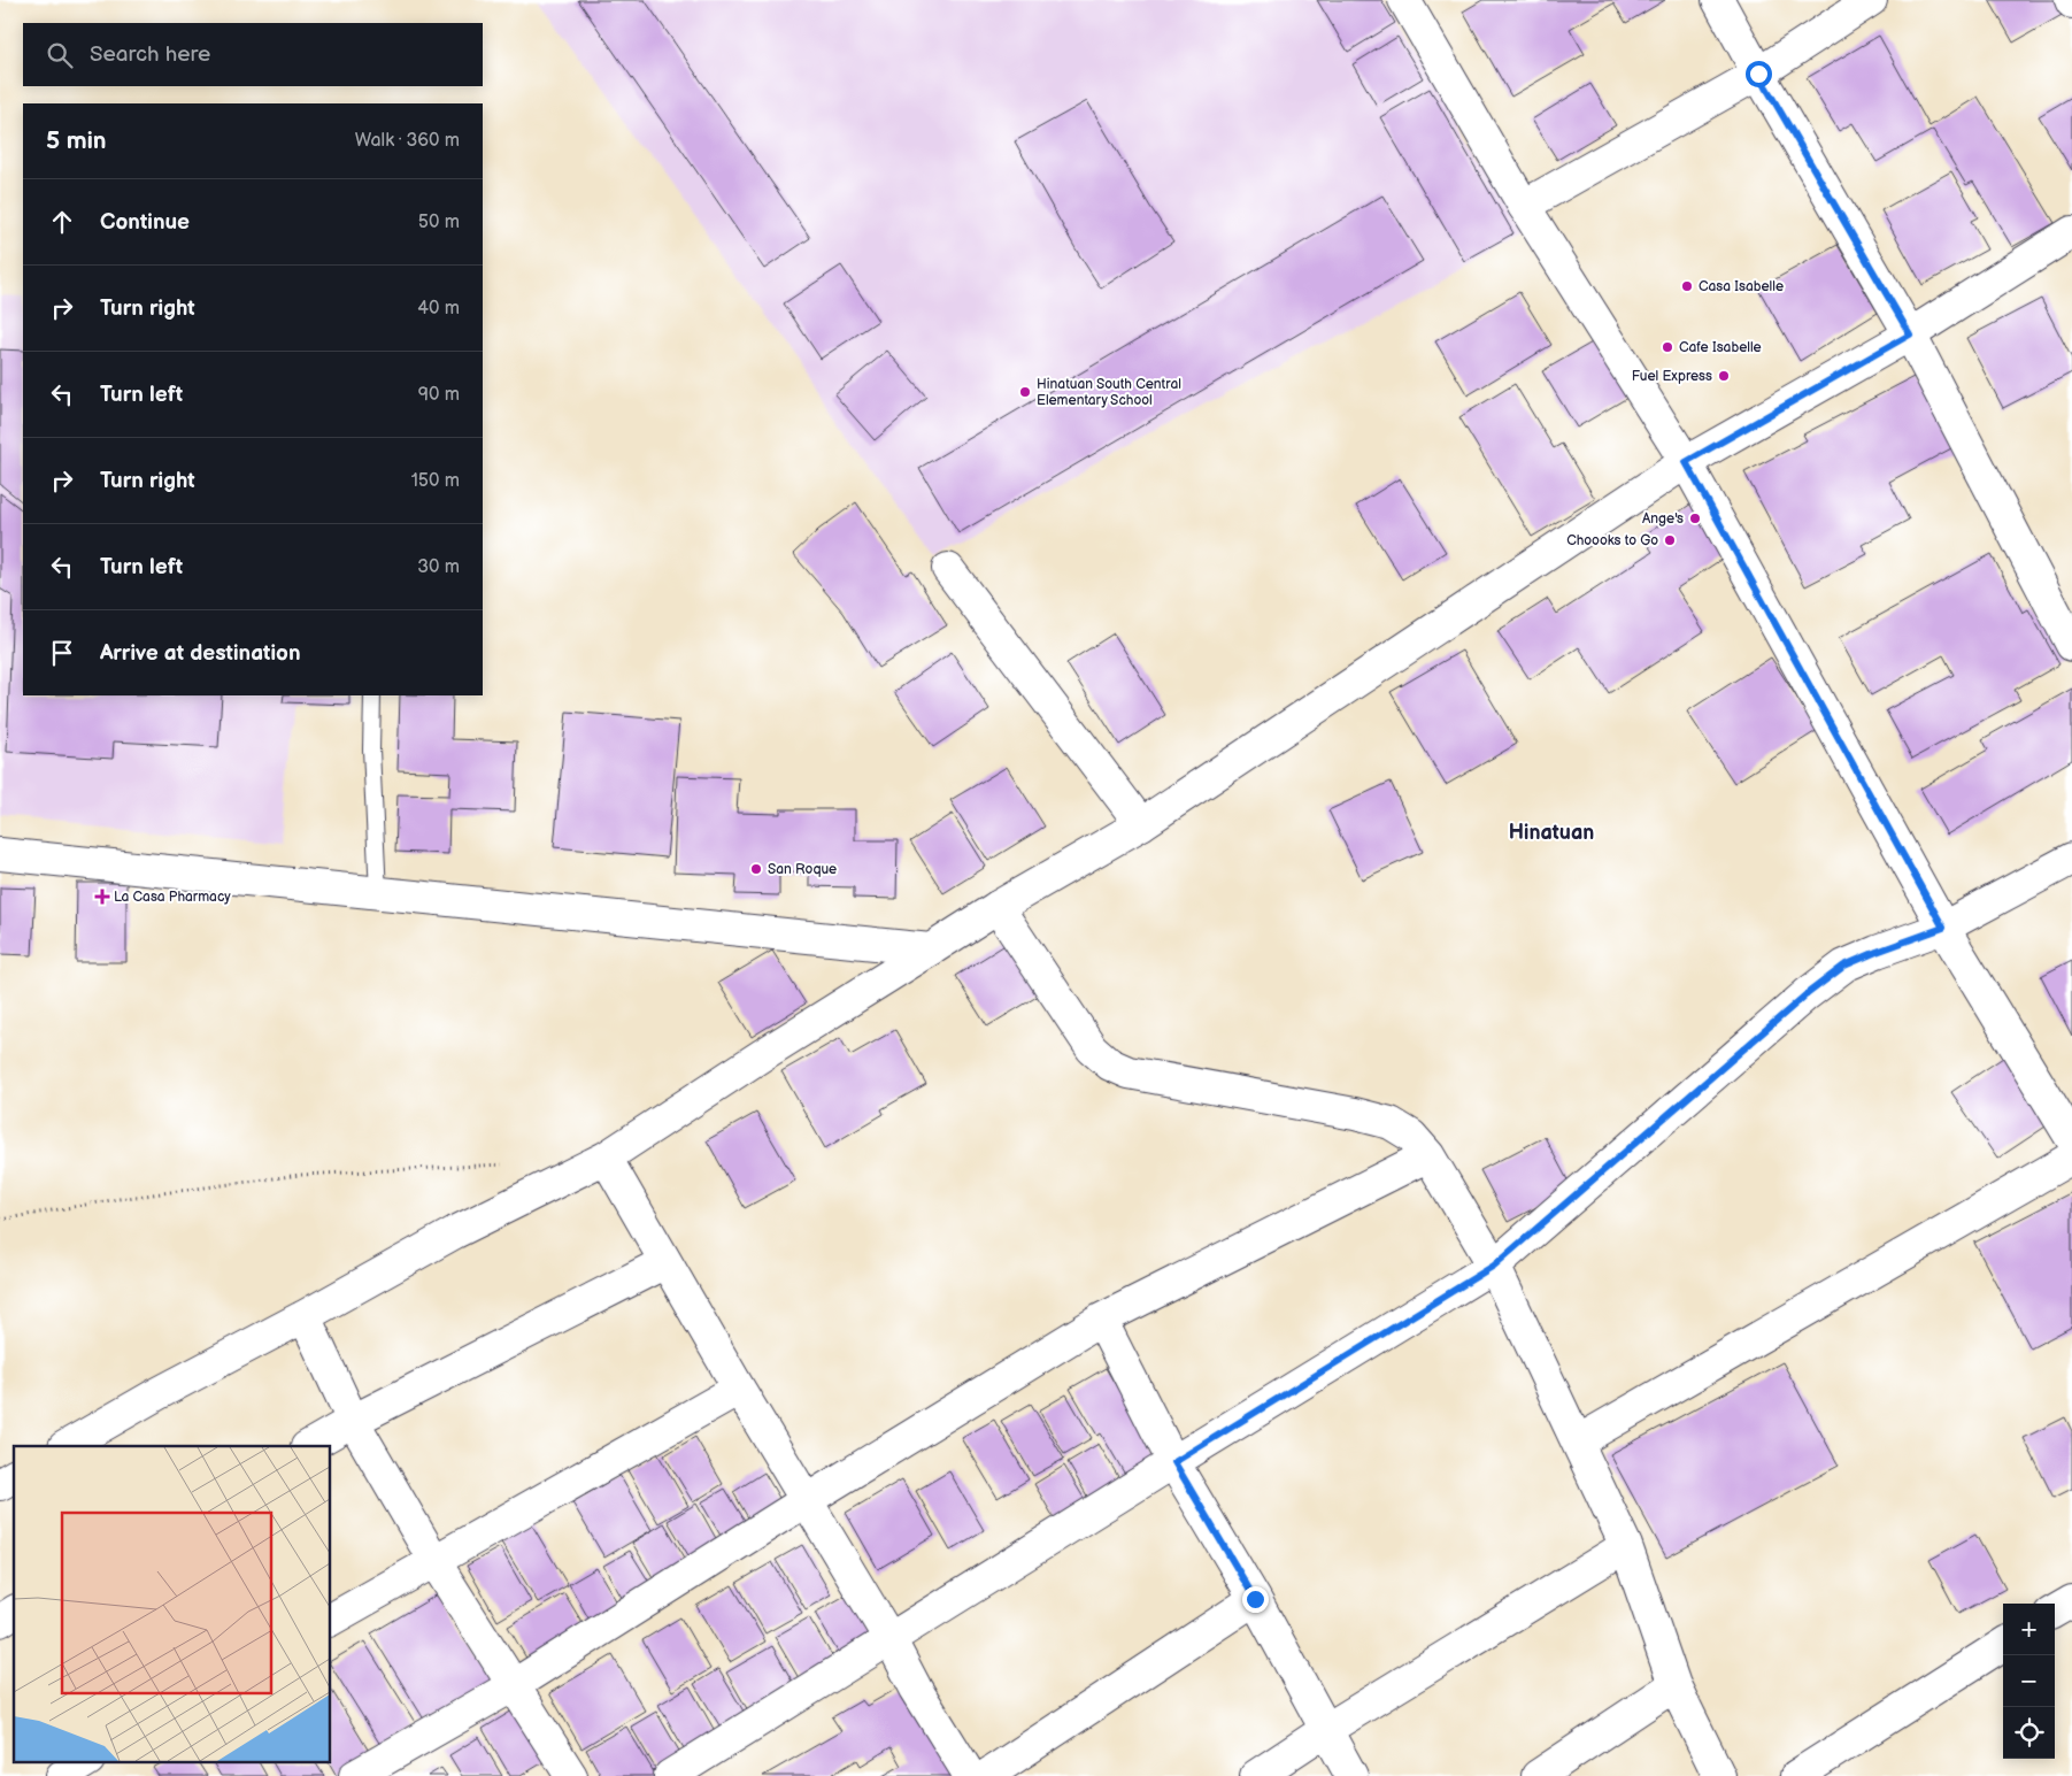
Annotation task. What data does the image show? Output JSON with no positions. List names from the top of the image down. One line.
{"districts":["Hinatuan"],"places":{"other":["Casa Isabelle","Cafe Isabelle","Fuel Express","Hinatuan South Central Elementary School","Ange's","Choooks to Go","San Roque"],"health":["La Casa Pharmacy"]},"page":{"search":"Search here","heading":["5 min","Walk · 360 m"],"list":[["Continue","50 m"],["Turn right","40 m"],["Turn left","90 m"],["Turn right","150 m"],["Turn left","30 m"],"Arrive at destination"],"map_buttons":["+","−"]}}
